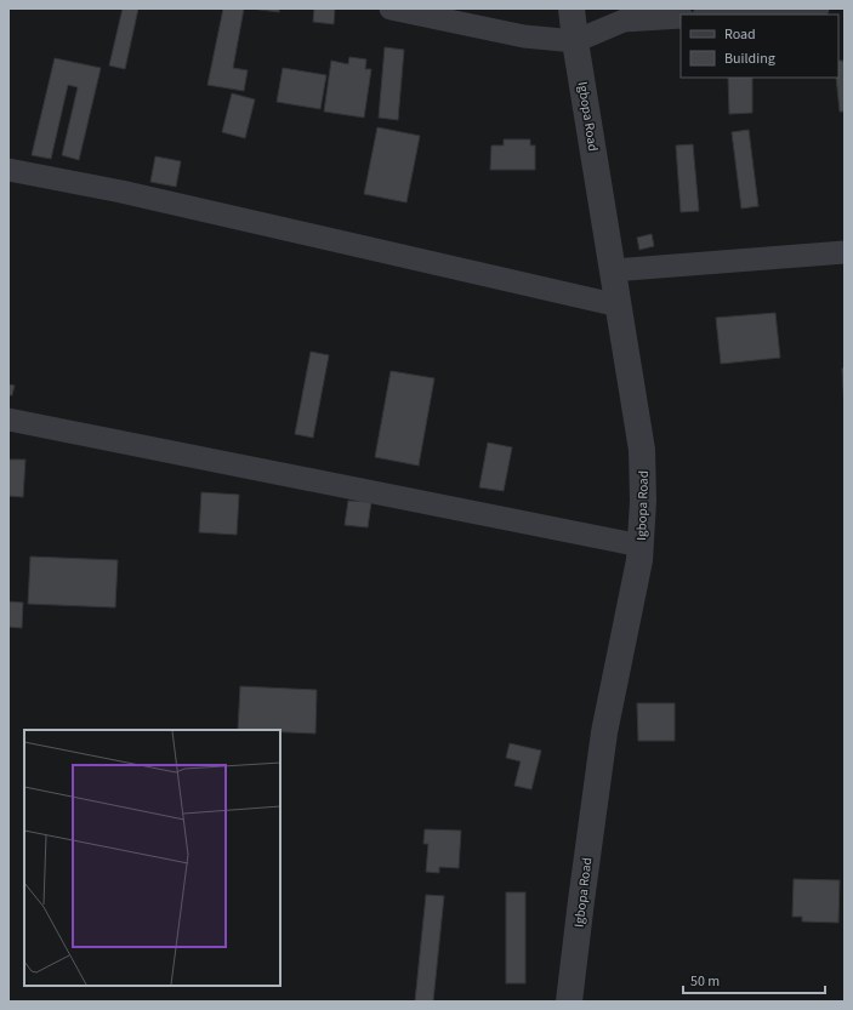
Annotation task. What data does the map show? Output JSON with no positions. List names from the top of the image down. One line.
{"streets":{"street":["Igbopa Road"]},"legend":["Road","Building"],"scale_bar":"50 m"}
